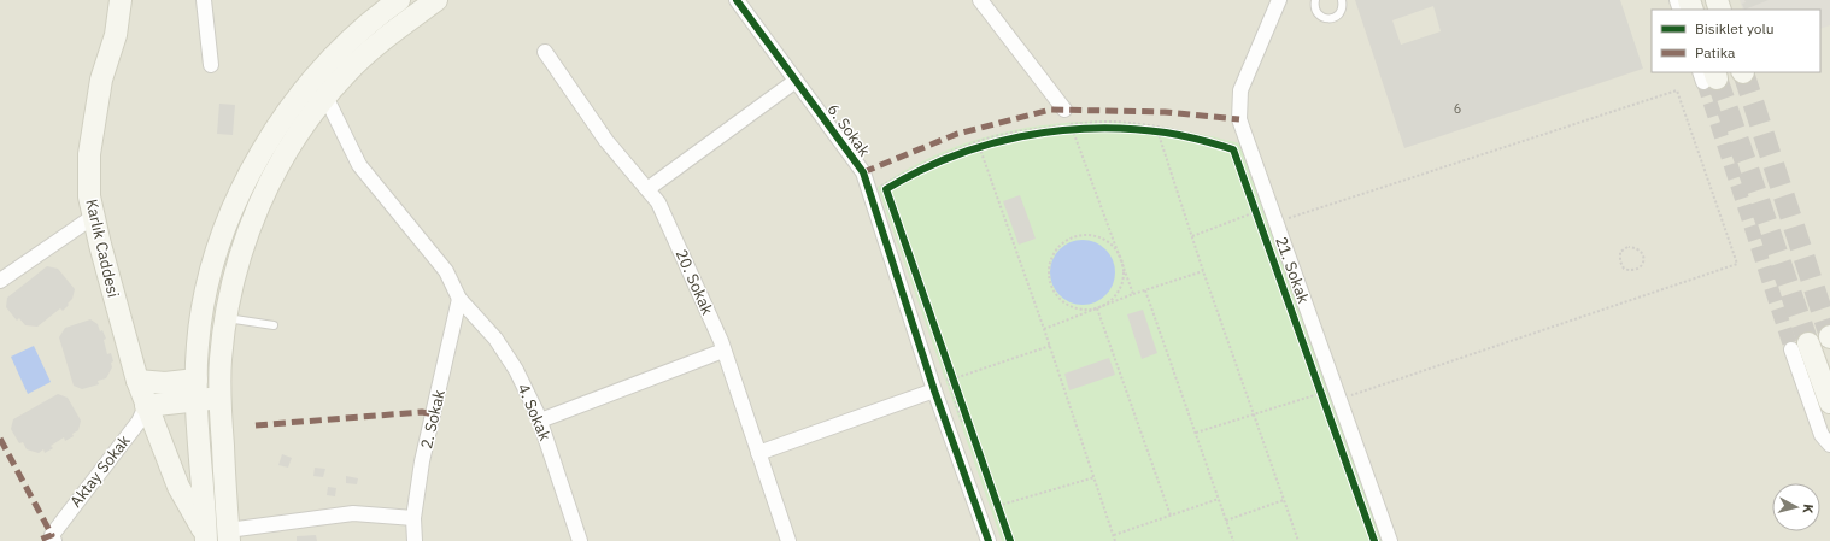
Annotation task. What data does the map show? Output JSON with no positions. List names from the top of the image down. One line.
{"streets":{"main road":["Karlık Caddesi"],"street":["6. Sokak","21. Sokak","20. Sokak","4. Sokak","2. Sokak","Aktay Sokak"]},"crossings":[["Karlık Caddesi","Aktay Sokak"],["4. Sokak","2. Sokak"]],"house_numbers":["6"],"legend":["Bisiklet yolu","Patika"],"north":"right"}
